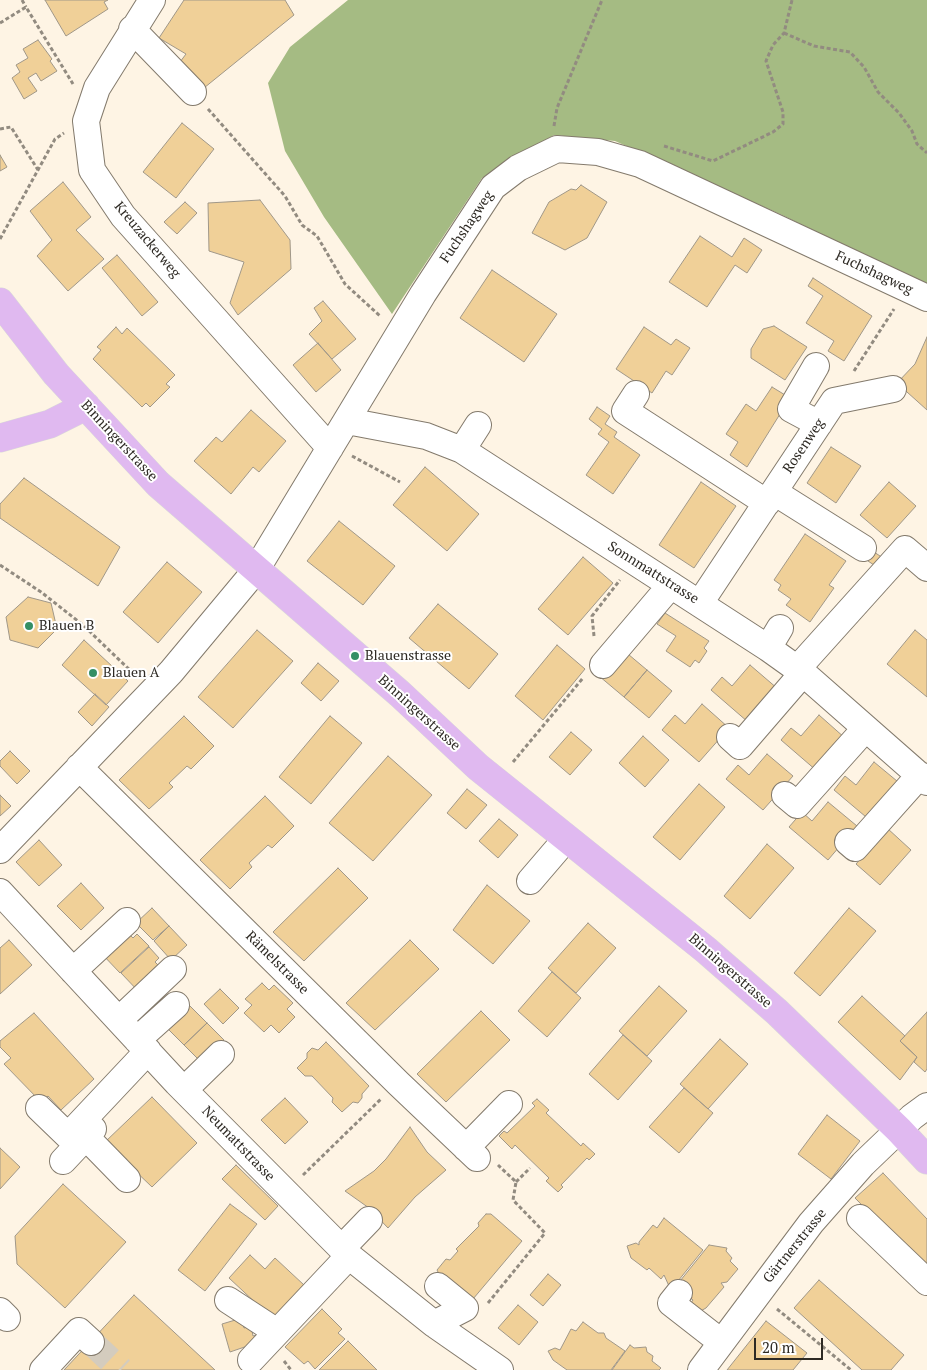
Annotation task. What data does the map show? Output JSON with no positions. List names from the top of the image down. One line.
{"streets":{"main road":["Binningerstrasse"],"street":["Fuchshagweg","Kreuzackerweg","Rosenweg","Sonnmattstrasse","Rämelstrasse","Neumattstrasse","Gärtnerstrasse"]},"crossings":[["Fuchshagweg","Kreuzackerweg"],["Fuchshagweg","Binningerstrasse"],["Fuchshagweg","Sonnmattstrasse"],["Binningerstrasse","Gärtnerstrasse"],["Rosenweg","Sonnmattstrasse"]],"places":["Blauen B","Blauenstrasse","Blauen A"],"scale_bar":"20 m"}
